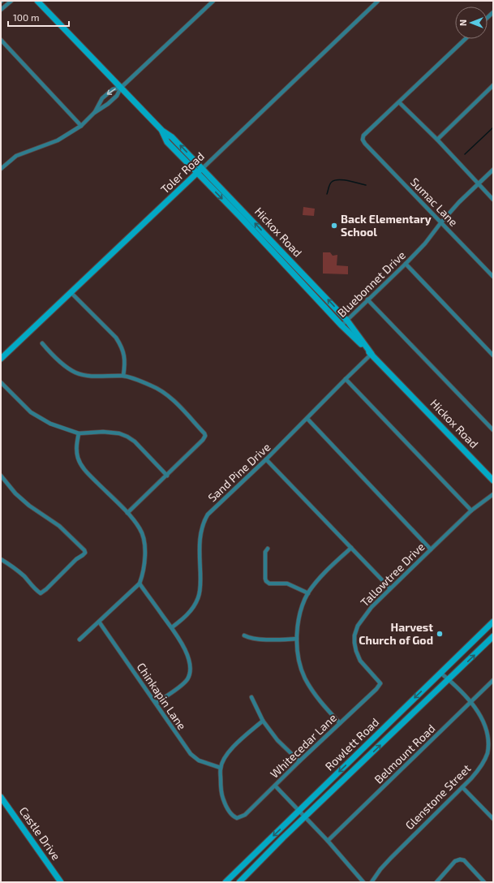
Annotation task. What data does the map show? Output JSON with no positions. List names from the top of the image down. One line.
{"streets":{"street":["Toler Road","Sumac Lane","Hickox Road","Bluebonnet Drive","Sand Pine Drive","Tallowtree Drive","Chinkapin Lane","Rowlett Road","Whitecedar Lane","Belmount Road","Glenstone Street","Castle Drive"]},"crossings":[["Toler Road","Hickox Road"],["Sumac Lane","Bluebonnet Drive"],["Hickox Road","Bluebonnet Drive"],["Hickox Road","Sand Pine Drive"],["Tallowtree Drive","Whitecedar Lane"],["Chinkapin Lane","Whitecedar Lane"],["Rowlett Road","Glenstone Street"],["Belmount Road","Glenstone Street"]],"places":["Back Elementary School","Harvest Church of God"],"scale_bar":"100 m","north":"left"}
